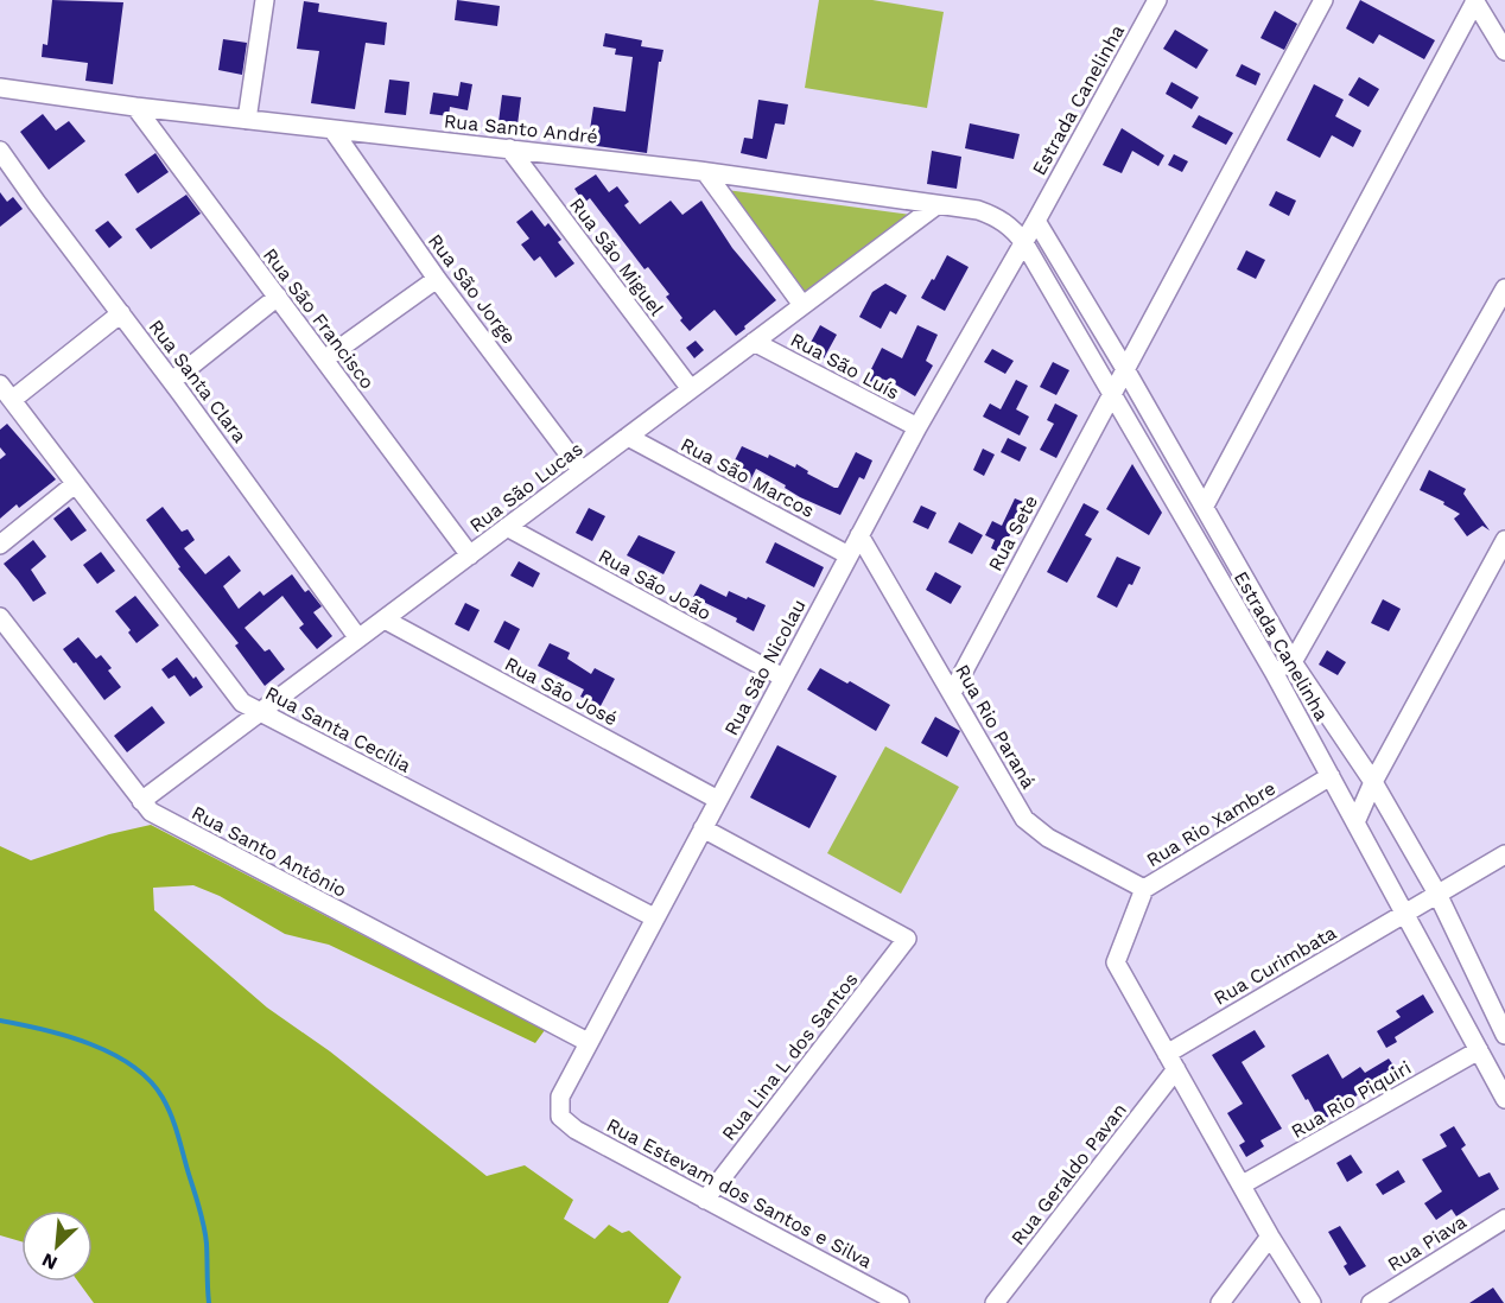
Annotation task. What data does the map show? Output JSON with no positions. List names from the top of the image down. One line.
{"streets":{"street":["Estrada Canelinha","Rua Santo André","Rua São Miguel","Rua São Jorge","Rua São Francisco","Rua São Luís","Rua Santa Clara","Rua São Marcos","Rua São Lucas","Rua Sete","Rua São João","Rua São Nicolau","Rua São José","Rua Rio Paraná","Rua Santa Cecília","Rua Rio Xambre","Rua Santo Antônio","Rua Curimbata","Rua Lina L dos Santos","Rua Rio Piquiri","Rua Geraldo Pavan","Rua Estevam dos Santos e Silva","Rua Piava"]},"crossings":[["Estrada Canelinha","Rua Santo André"],["Estrada Canelinha","Rua Sete"],["Estrada Canelinha","Rua São Nicolau"],["Estrada Canelinha","Rua Rio Xambre"],["Estrada Canelinha","Rua Curimbata"],["Estrada Canelinha","Rua Rio Piquiri"],["Rua Santo André","Rua São Miguel"],["Rua Santo André","Rua São Jorge"],["Rua Santo André","Rua São Francisco"],["Rua Santo André","Rua São Lucas"],["Rua Santo André","Rua São Nicolau"],["Rua São Miguel","Rua São Lucas"],["Rua São Jorge","Rua São Lucas"],["Rua São Francisco","Rua São Lucas"],["Rua São Luís","Rua São Lucas"],["Rua São Luís","Rua São Nicolau"],["Rua Santa Clara","Rua São Lucas"],["Rua São Marcos","Rua São Lucas"],["Rua São Marcos","Rua São Nicolau"],["Rua São Lucas","Rua São João"],["Rua São Lucas","Rua São José"],["Rua São Lucas","Rua Santa Cecília"],["Rua São Lucas","Rua Santo Antônio"],["Rua Sete","Rua Rio Paraná"],["Rua São João","Rua São Nicolau"],["Rua São Nicolau","Rua São José"],["Rua São Nicolau","Rua Rio Paraná"],["Rua São Nicolau","Rua Santa Cecília"],["Rua São Nicolau","Rua Santo Antônio"],["Rua São Nicolau","Rua Lina L dos Santos"],["Rua São Nicolau","Rua Estevam dos Santos e Silva"],["Rua Rio Paraná","Rua Rio Xambre"],["Rua Rio Xambre","Rua Curimbata"],["Rua Rio Xambre","Rua Geraldo Pavan"],["Rua Curimbata","Rua Geraldo Pavan"],["Rua Lina L dos Santos","Rua Estevam dos Santos e Silva"]],"north":"bottom left"}
